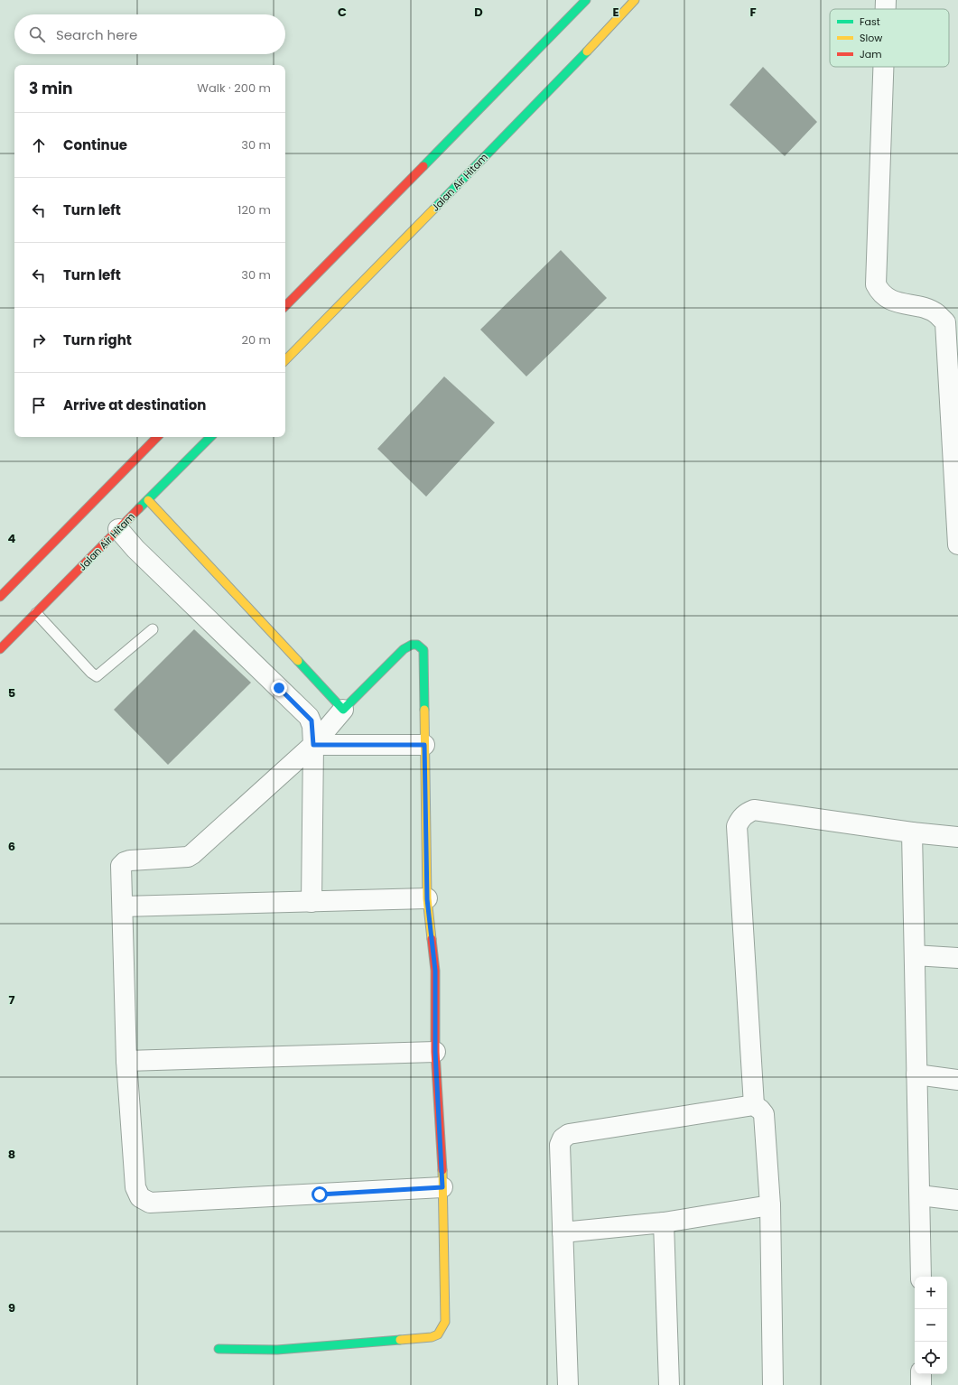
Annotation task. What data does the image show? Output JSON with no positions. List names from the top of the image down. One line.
{"streets":{"main road":["Jalan Air Hitam"]},"legend":["Fast","Slow","Jam"],"page":{"search":"Search here","heading":["3 min","Walk · 200 m"],"list":[["Continue","30 m"],["Turn left","120 m"],["Turn left","30 m"],["Turn right","20 m"],"Arrive at destination"],"map_buttons":["+","−"]},"grid":{"columns":["C","D","E","F"],"rows":["4","5","6","7","8","9"]}}
